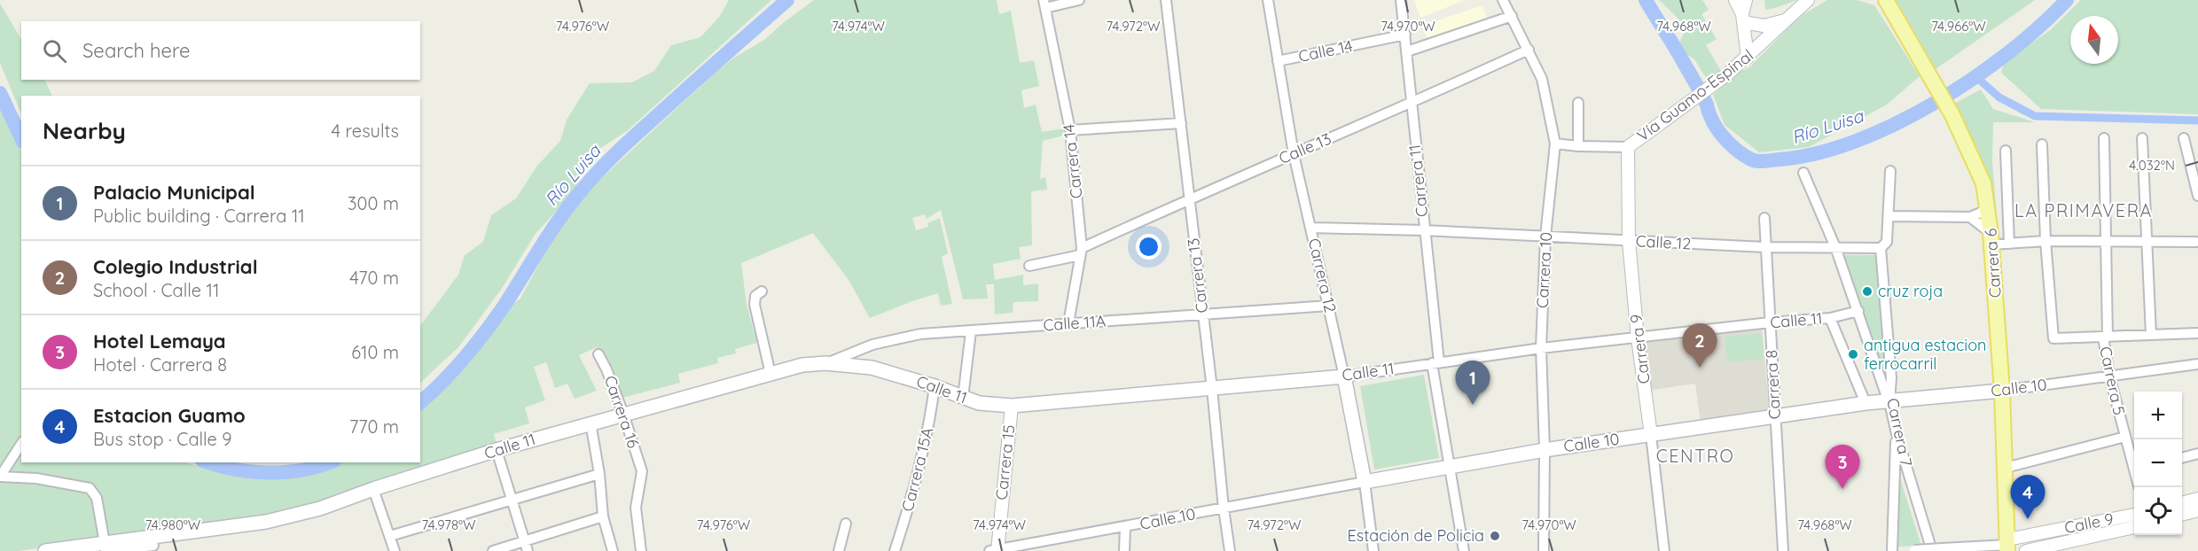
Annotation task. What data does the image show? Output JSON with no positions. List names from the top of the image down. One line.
{"streets":{"main road":["Carrera 6","Carrera 12","Calle 11","Calle 10"],"street":["Calle 14","Vía Guamo-Espinal","Calle 13","Carrera 14","Carrera 11","Calle 12","Carrera 10","Carrera 13","Calle 11A","Carrera 9","Carrera 5","Carrera 8","Carrera 16","Carrera 7","Carrera 15","Carrera 15A","Calle 9"]},"crossings":[["Calle 14","Carrera 11"],["Calle 14","Carrera 12"],["Vía Guamo-Espinal","Carrera 9"],["Calle 13","Carrera 14"],["Calle 13","Carrera 11"],["Calle 13","Carrera 10"],["Calle 13","Carrera 13"],["Calle 13","Carrera 12"],["Carrera 14","Calle 11A"],["Carrera 11","Calle 12"],["Carrera 11","Calle 11"],["Carrera 11","Calle 10"],["Calle 12","Carrera 10"],["Calle 12","Carrera 12"],["Calle 12","Carrera 9"],["Calle 12","Carrera 8"],["Calle 12","Carrera 7"],["Carrera 6","Calle 10"],["Carrera 6","Calle 9"],["Carrera 10","Calle 11"],["Carrera 10","Calle 10"],["Carrera 13","Calle 11"],["Carrera 13","Calle 11A"],["Carrera 13","Calle 10"],["Carrera 12","Calle 11"],["Carrera 12","Calle 11A"],["Carrera 12","Calle 10"],["Calle 11","Calle 11A"],["Calle 11","Carrera 9"],["Calle 11","Carrera 8"],["Calle 11","Carrera 16"],["Calle 11","Carrera 15"],["Calle 11","Carrera 15A"],["Carrera 9","Calle 10"],["Carrera 5","Calle 10"],["Carrera 8","Calle 10"],["Calle 10","Carrera 7"],["Calle 10","Carrera 15"]],"districts":["LA PRIMAVERA","CENTRO"],"water":["Río Luisa"],"places":["cruz roja","antigua estacion ferrocarril","Estación de Policia"],"north":"top","page":{"search":"Search here","heading":["Nearby","4 results"],"list":[{"mark":"1","name":"Palacio Municipal","note":"Public building · Carrera 11","value":"300 m"},{"mark":"2","name":"Colegio Industrial","note":"School · Calle 11","value":"470 m"},{"mark":"3","name":"Hotel Lemaya","note":"Hotel · Carrera 8","value":"610 m"},{"mark":"4","name":"Estacion Guamo","note":"Bus stop · Calle 9","value":"770 m"}],"pins":["2","1","3","4"],"map_buttons":["+","−"]},"coordinates":["74.976°W","74.974°W","74.972°W","74.970°W","74.968°W","74.966°W","4.032°N","74.980°W","74.978°W"]}
